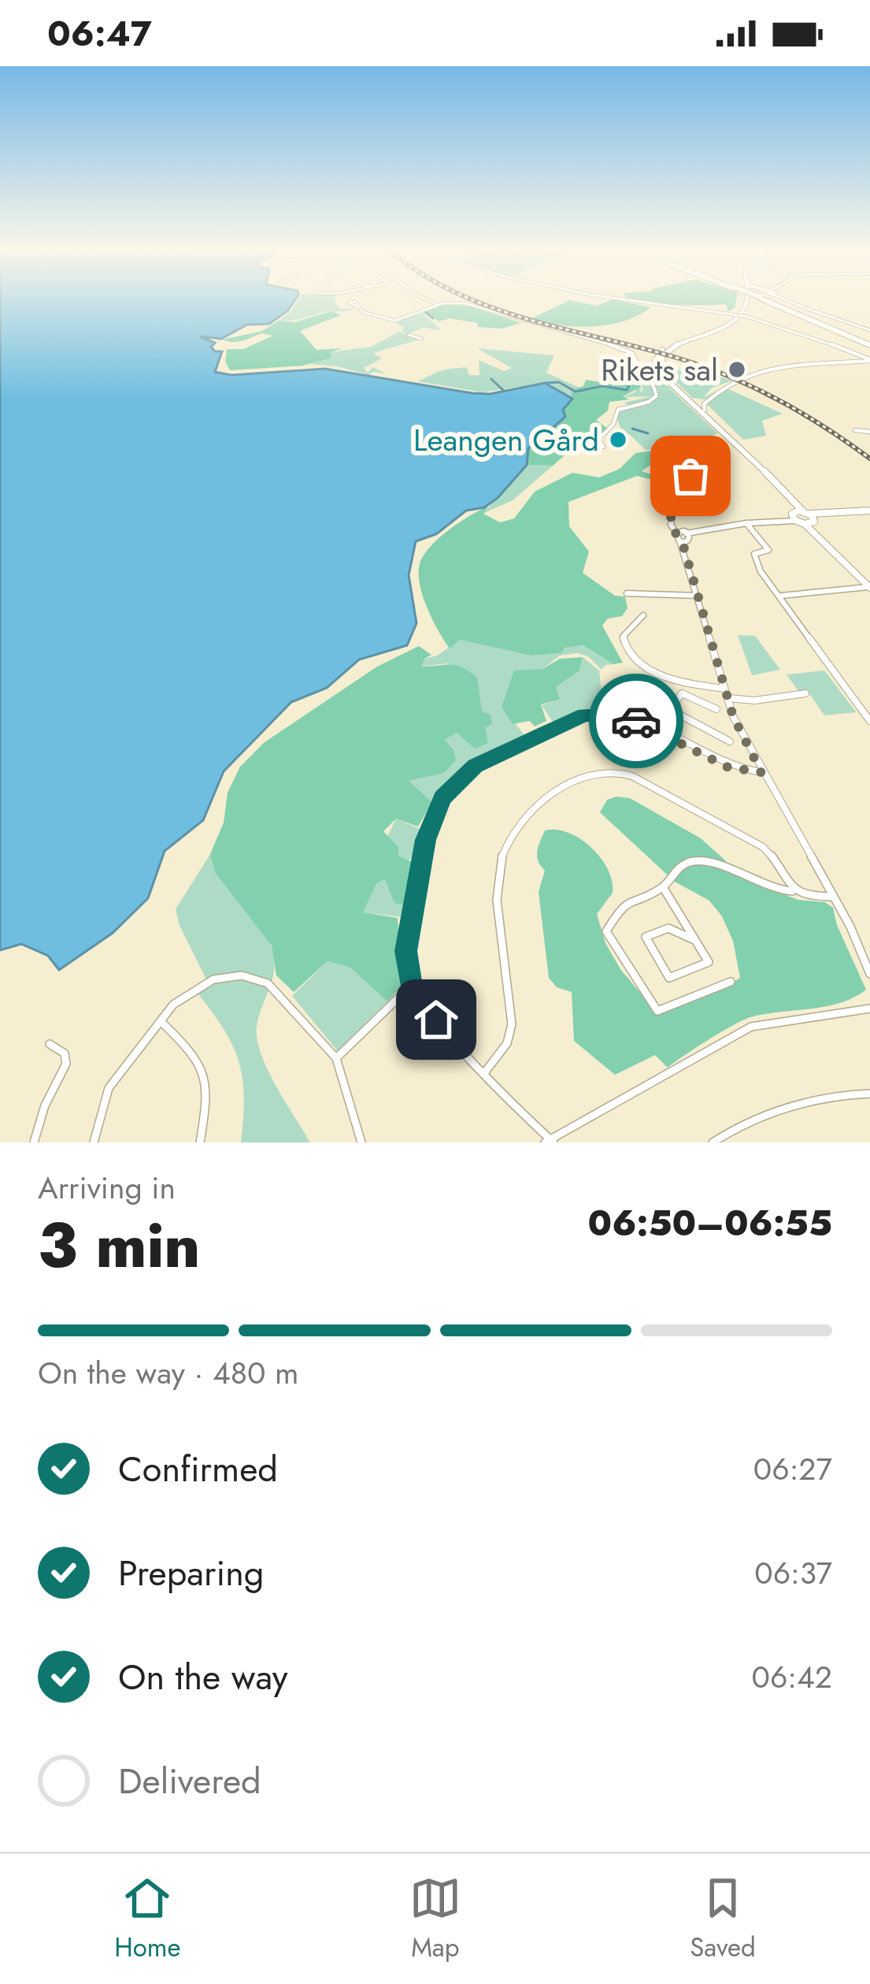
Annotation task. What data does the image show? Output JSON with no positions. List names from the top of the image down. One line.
{"places":["Rikets sal","Leangen Gård"],"page":{"status":"06:47","heading":["3 min","Arriving in","06:50–06:55"],"bar":"On the way · 480 m","list":[["Confirmed","06:27"],["Preparing","06:37"],["On the way","06:42"],"Delivered"],"tabs":["Home","Map","Saved"]}}
